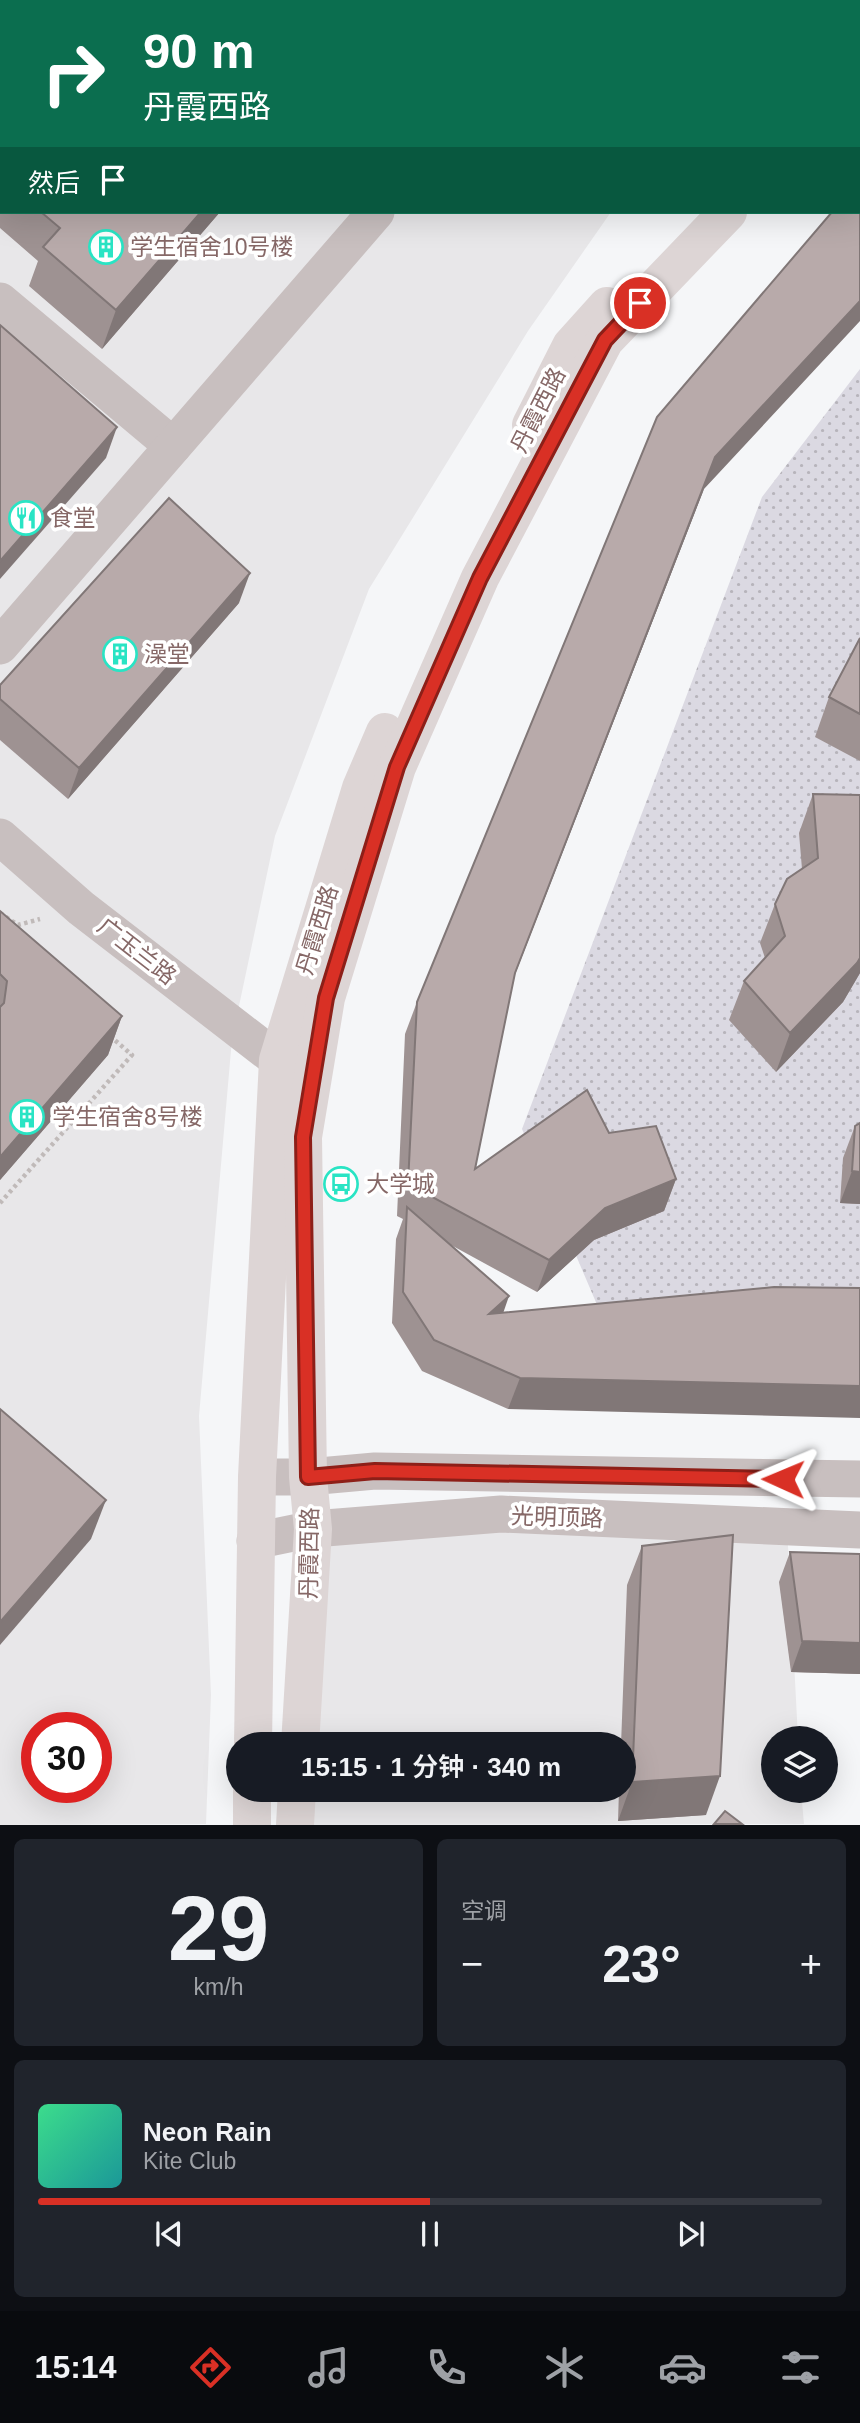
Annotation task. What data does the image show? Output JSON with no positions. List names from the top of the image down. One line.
{"streets":{"main road":["丹霞西路"],"street":["广玉兰路","光明顶路"]},"crossings":[["丹霞西路","广玉兰路"],["丹霞西路","光明顶路"]],"places":{"building":["学生宿舍10号楼","澡堂","学生宿舍8号楼"],"restaurant":["食堂"],"bus stop":["大学城"]},"page":{"turn":["90 m","丹霞西路"],"then":"然后","limit":"30","trip":"15:15 · 1 分钟 · 340 m","tile":[["29","km/h"],"空调"],"heat":["−","23°","+"],"song":["Neon Rain","Kite Club"],"tabs":"15:14"}}
